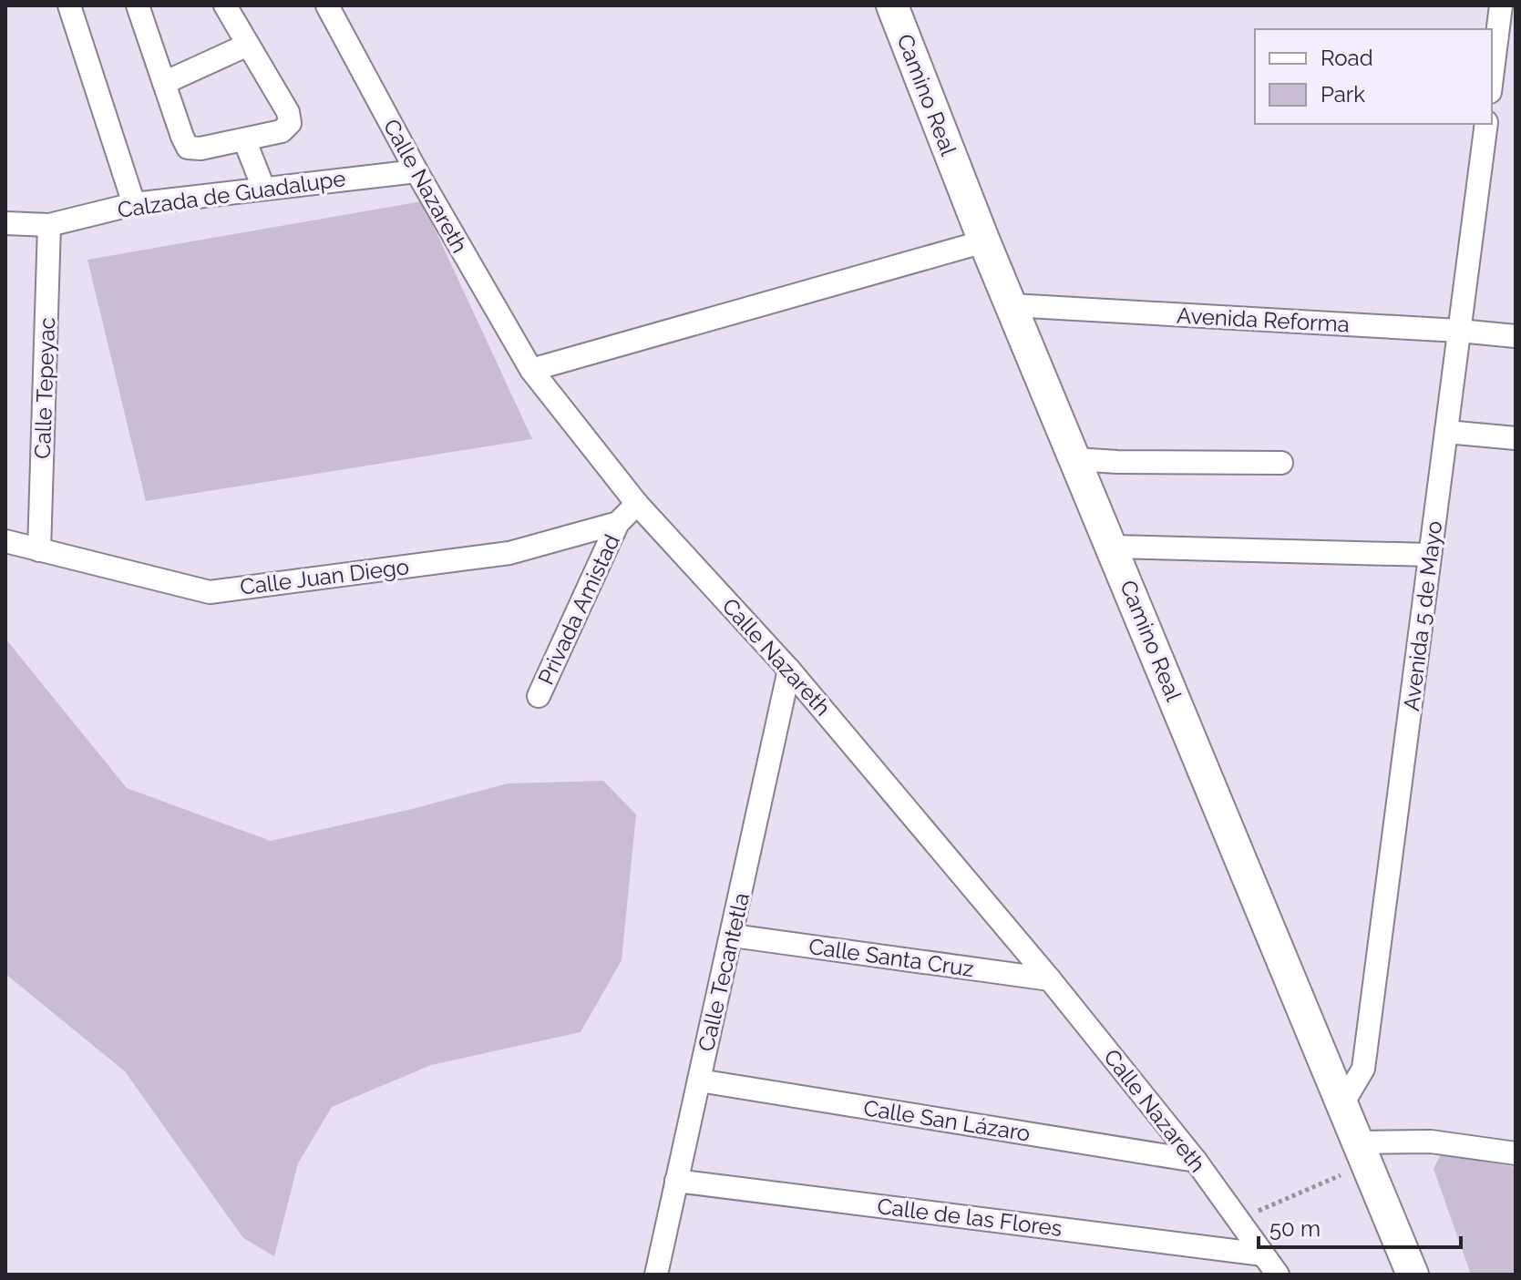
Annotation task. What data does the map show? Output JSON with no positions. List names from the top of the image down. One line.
{"streets":{"main road":["Camino Real"],"street":["Calle Nazareth","Calzada de Guadalupe","Avenida Reforma","Calle Tepeyac","Calle Juan Diego","Privada Amistad","Avenida 5 de Mayo","Calle Santa Cruz","Calle Tecantetla","Calle San Lázaro","Calle de las Flores"]},"crossings":[["Camino Real","Avenida Reforma"],["Camino Real","Avenida 5 de Mayo"],["Calle Nazareth","Calzada de Guadalupe"],["Calle Nazareth","Calle Juan Diego"],["Calle Nazareth","Calle Santa Cruz"],["Calle Nazareth","Calle Tecantetla"],["Calle Nazareth","Calle San Lázaro"],["Calle Nazareth","Calle de las Flores"],["Calzada de Guadalupe","Calle Tepeyac"],["Avenida Reforma","Avenida 5 de Mayo"],["Calle Tepeyac","Calle Juan Diego"],["Calle Juan Diego","Privada Amistad"],["Calle Santa Cruz","Calle Tecantetla"],["Calle Tecantetla","Calle San Lázaro"],["Calle Tecantetla","Calle de las Flores"]],"legend":["Road","Park"],"scale_bar":"50 m"}
